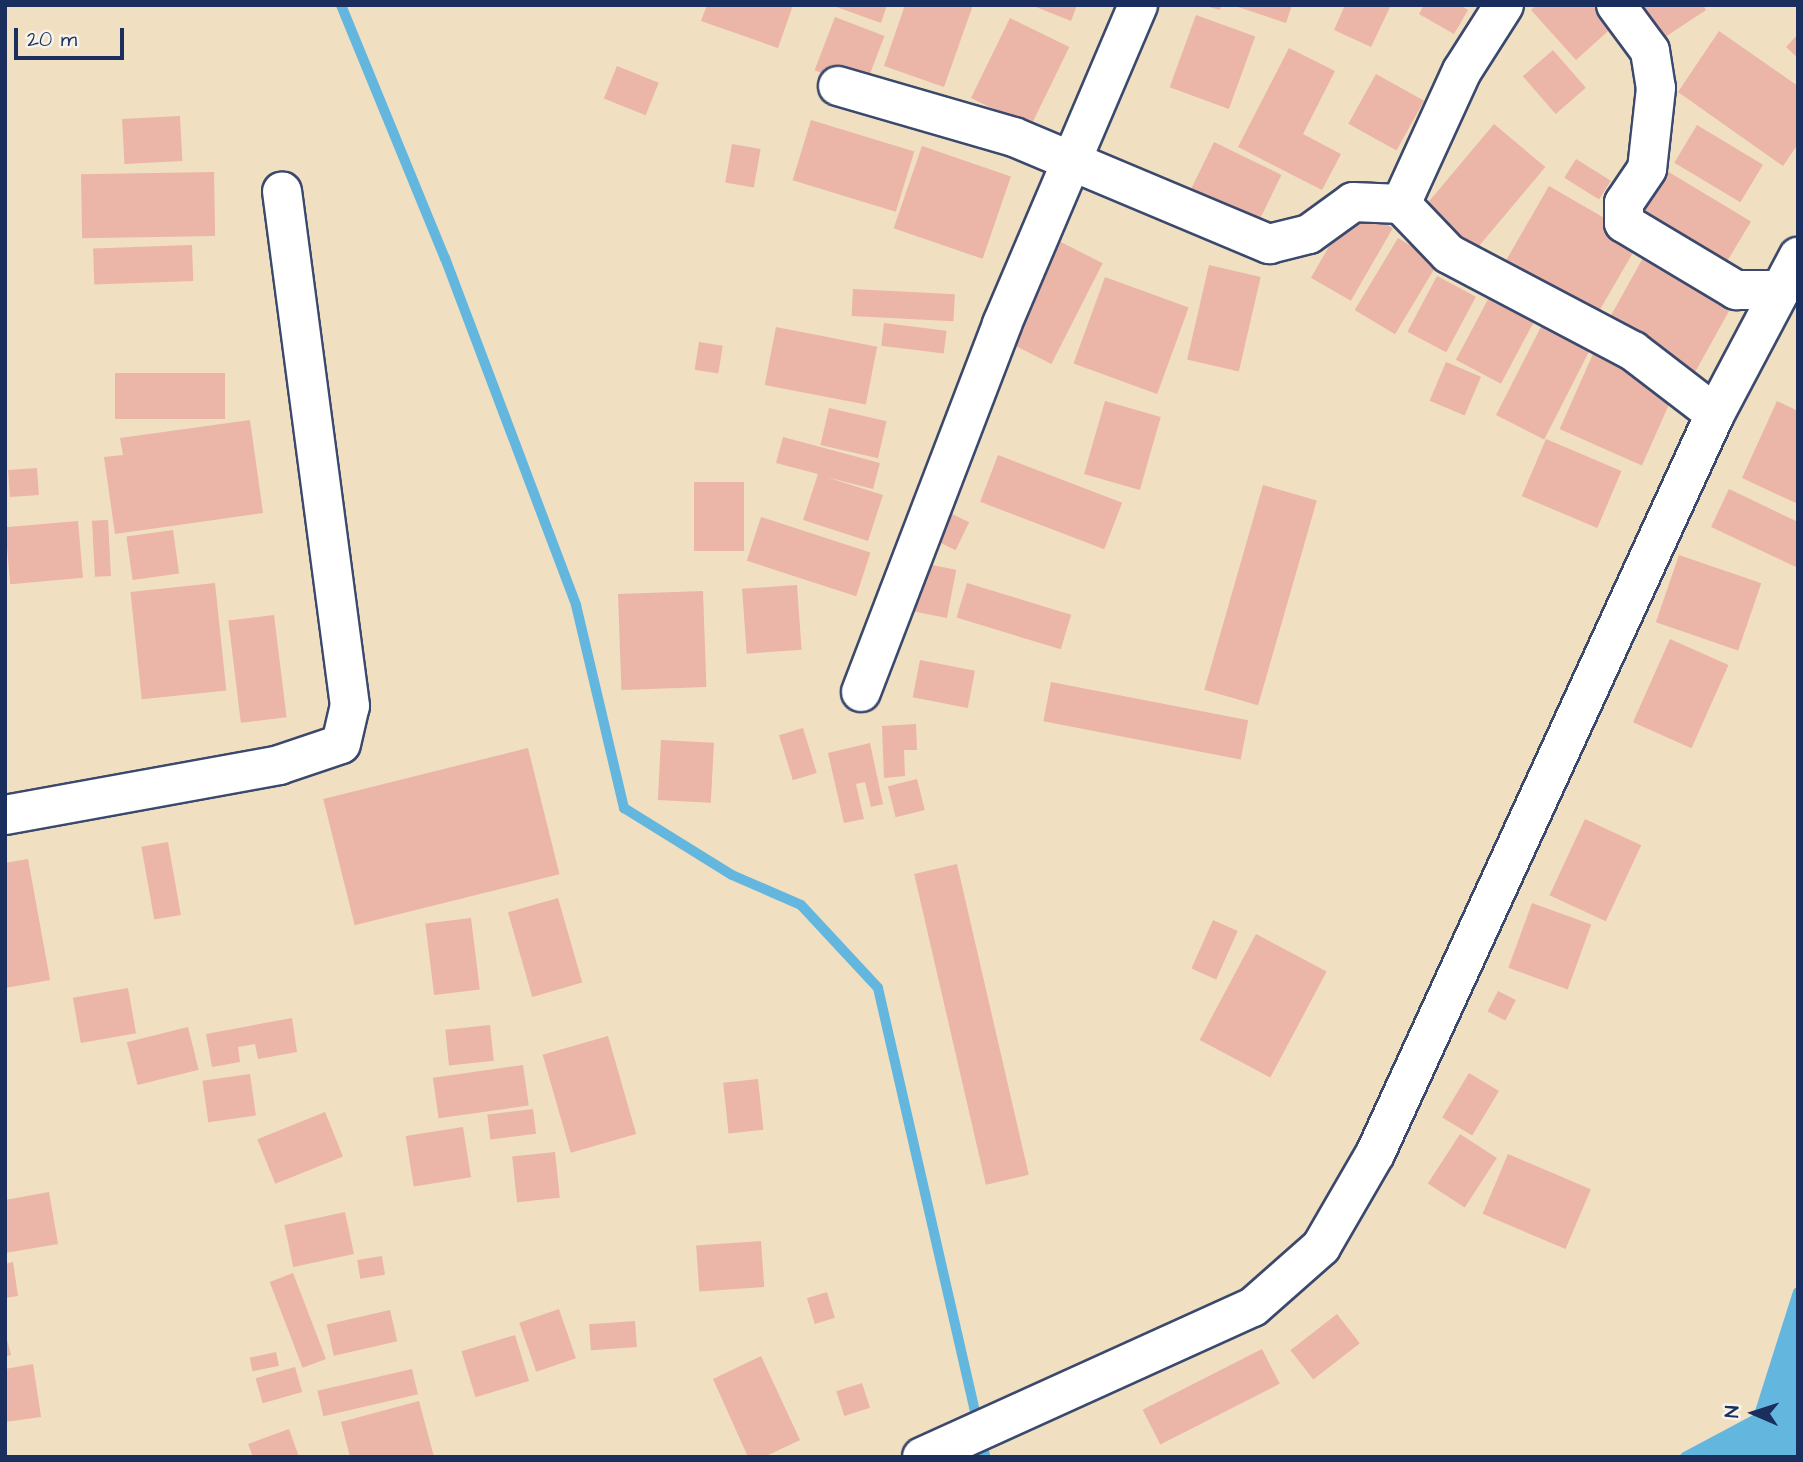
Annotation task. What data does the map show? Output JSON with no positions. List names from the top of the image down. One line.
{"scale_bar":"20 m","north":"left"}
